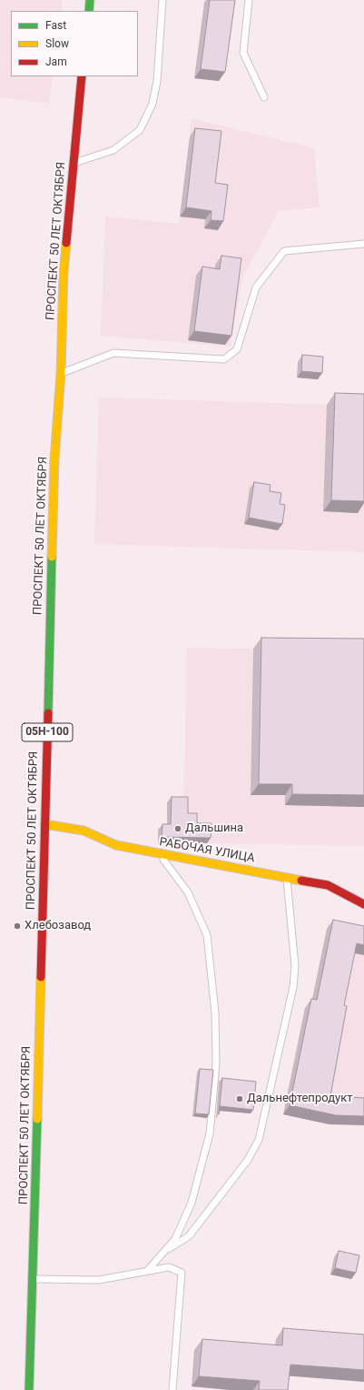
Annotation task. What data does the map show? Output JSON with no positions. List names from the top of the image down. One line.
{"streets":{"main road":["ПРОСПЕКТ 50 ЛЕТ ОКТЯБРЯ","05Н-100","РАБОЧАЯ УЛИЦА"]},"crossings":[["ПРОСПЕКТ 50 ЛЕТ ОКТЯБРЯ","РАБОЧАЯ УЛИЦА"]],"places":["Дальшина","Хлебозавод","Дальнефтепродукт"],"legend":["Fast","Slow","Jam"]}
